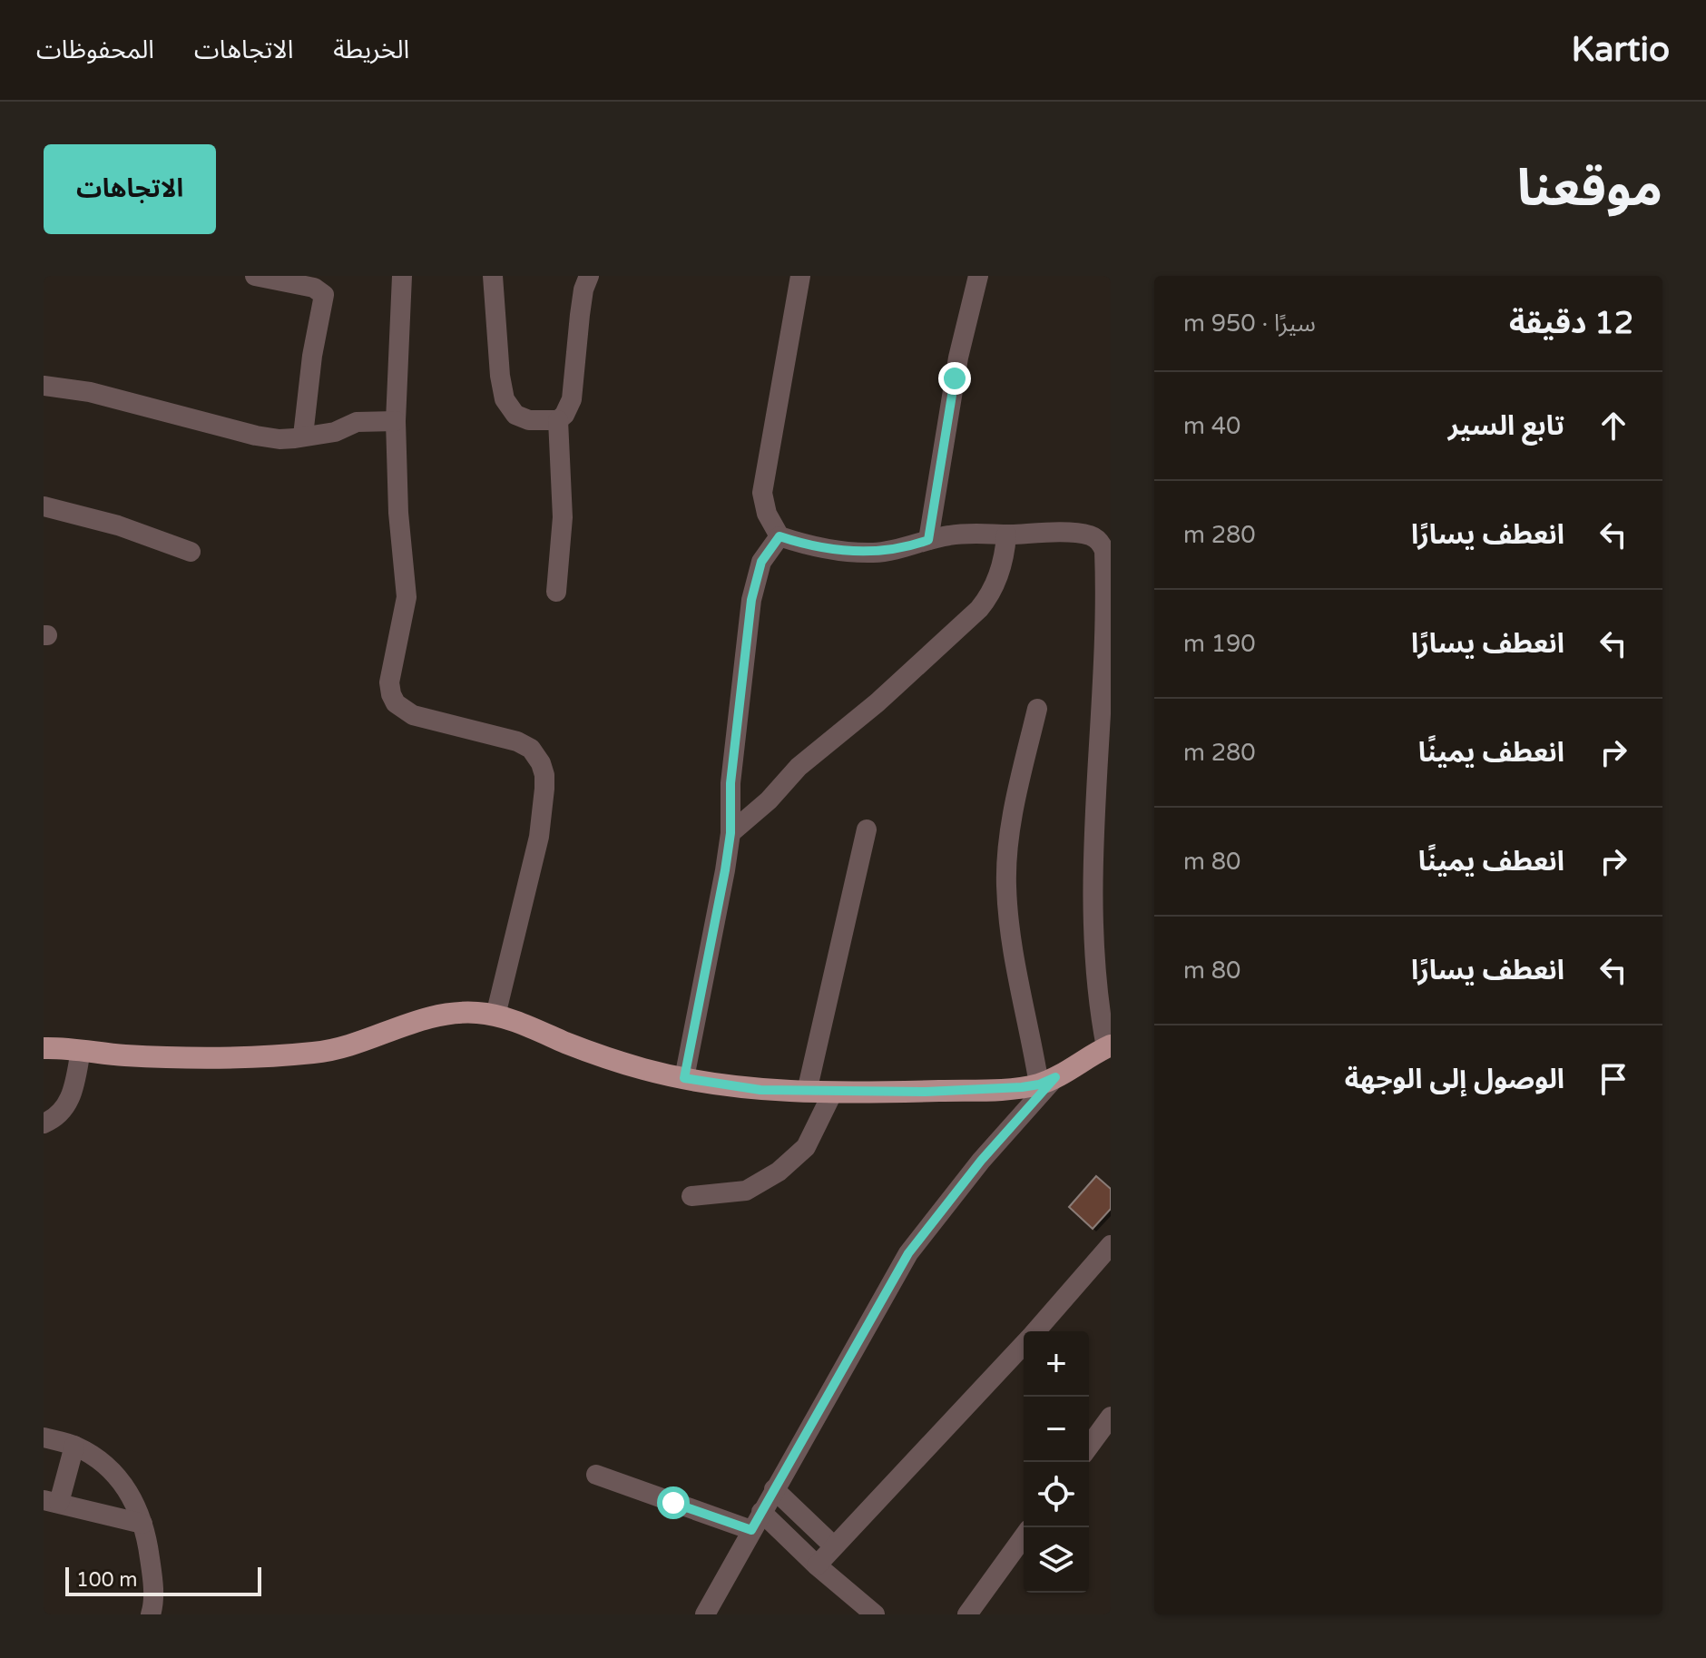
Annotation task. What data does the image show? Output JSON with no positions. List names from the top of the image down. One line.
{"scale_bar":"100 m","page":{"header":"Kartio","nav":["الخريطة","الاتجاهات","المحفوظات"],"title":"موقعنا","buttons":"الاتجاهات","heading":["12 دقيقة","سيرًا · 950 m"],"list":[["تابع السير","40 m"],["انعطف يسارًا","280 m"],["انعطف يسارًا","190 m"],["انعطف يمينًا","280 m"],["انعطف يمينًا","80 m"],["انعطف يسارًا","80 m"],"الوصول إلى الوجهة"],"map_buttons":["+","−"],"scale":"100 m"}}
